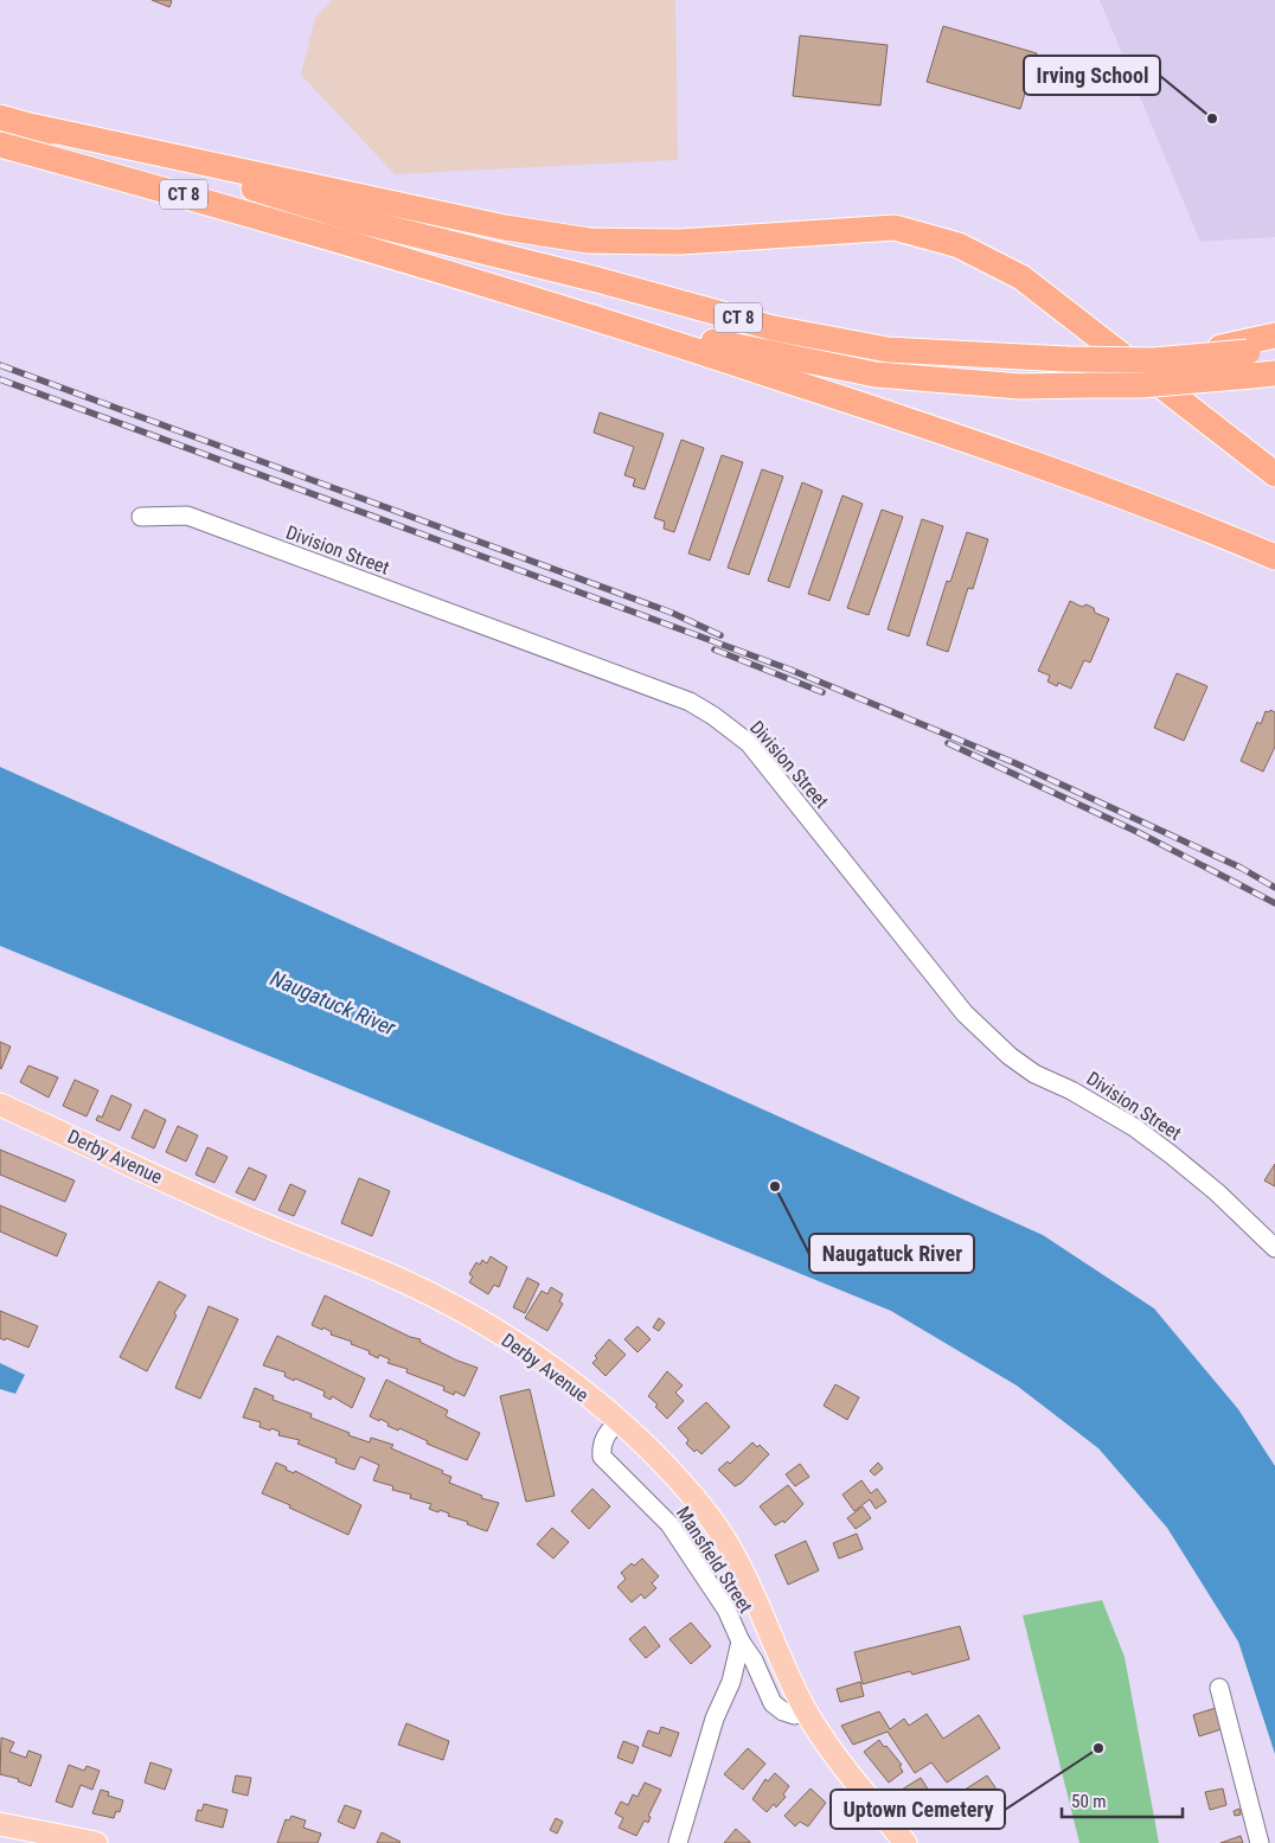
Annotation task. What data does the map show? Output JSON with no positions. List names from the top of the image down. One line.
{"streets":{"highway":["CT 8"],"main road":["Derby Avenue"],"street":["Division Street","Mansfield Street"]},"crossings":[["Derby Avenue","Mansfield Street"]],"water":["Naugatuck River"],"places":["Irving School","Naugatuck River","Uptown Cemetery"],"scale_bar":"50 m"}
